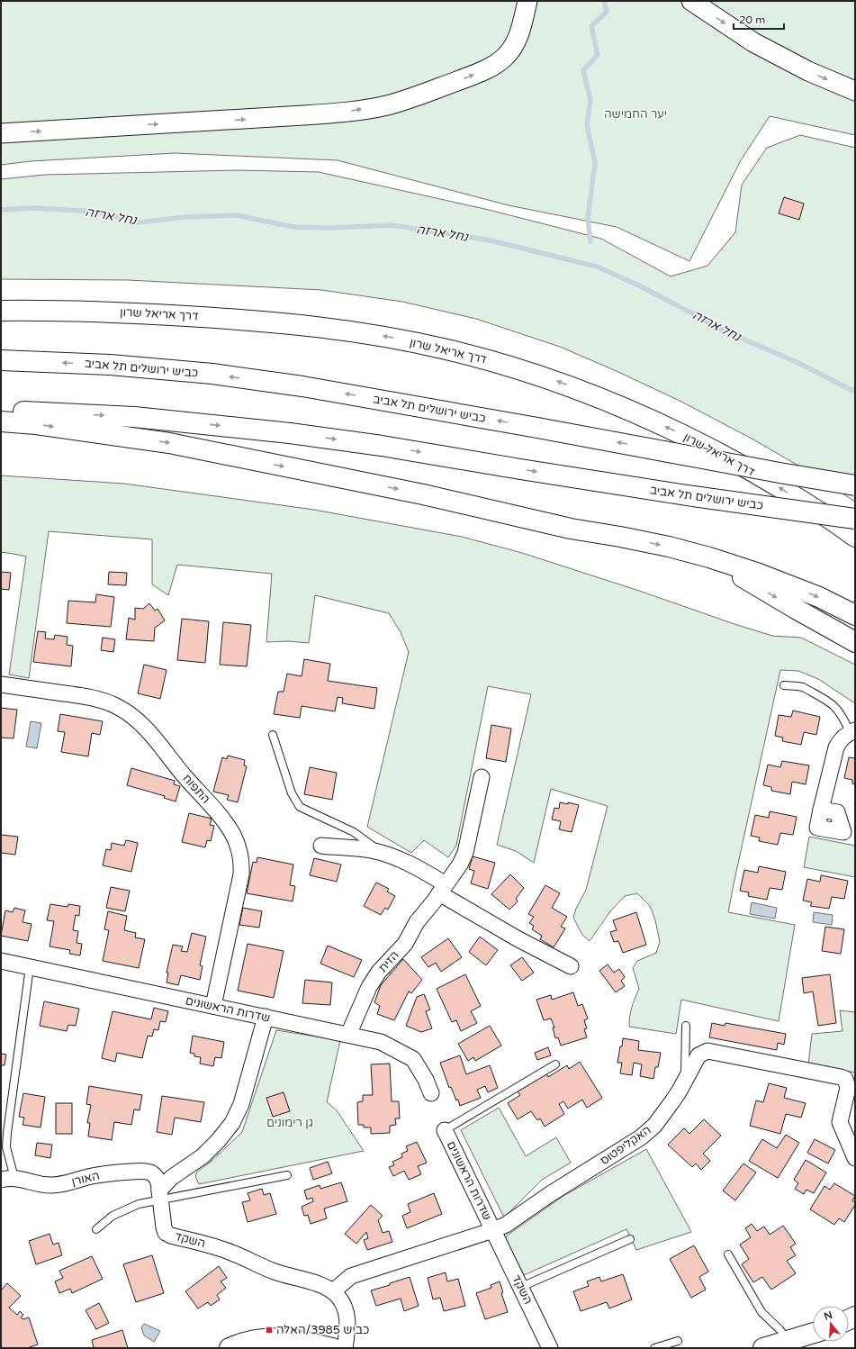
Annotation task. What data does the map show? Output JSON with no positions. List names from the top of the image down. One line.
{"streets":{"main road":["דרך אריאל שרון","כביש ירושלים תל אביב"],"street":["התפוח","הזית","שדרות הראשונים","האקליפטוס","האורן","השקד"]},"crossings":[["התפוח","שדרות הראשונים"],["הזית","שדרות הראשונים"],["שדרות הראשונים","האקליפטוס"],["שדרות הראשונים","השקד"],["האקליפטוס","השקד"],["האורן","השקד"]],"water":["נחל ארזה"],"parks":["יער החמישה","גן רימונים"],"places":{"transit":["כביש 3985/האלה"]},"scale_bar":"20 m","north":"top"}
